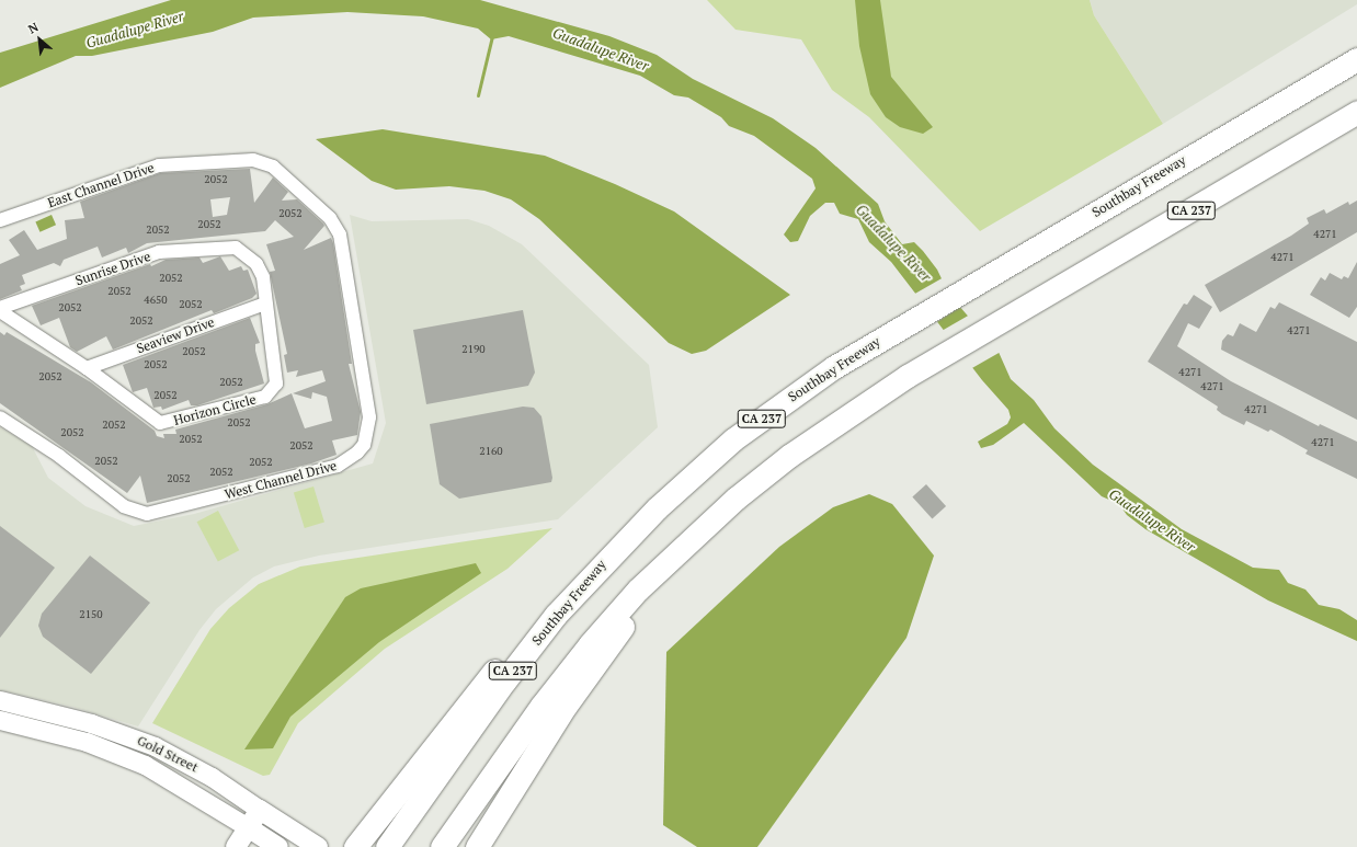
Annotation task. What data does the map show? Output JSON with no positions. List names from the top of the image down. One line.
{"streets":{"highway":["Southbay Freeway","CA 237"],"main road":["Gold Street"],"street":["East Channel Drive","Sunrise Drive","Seaview Drive","Horizon Circle","West Channel Drive"]},"crossings":[["East Channel Drive","West Channel Drive"],["Sunrise Drive","Horizon Circle"],["Seaview Drive","Horizon Circle"]],"water":["Guadalupe River"],"house_numbers":["2052","2052","2052","2052","4271","4271","2052","2052","4650","2052","2052","2052","4271","2190","2052","2052","4271","2052","2052","4271","2052","4271","2052","2052","2052","2052","4271","2052","2160","2052","2052","2052","2052","2150"],"north":"top left"}
